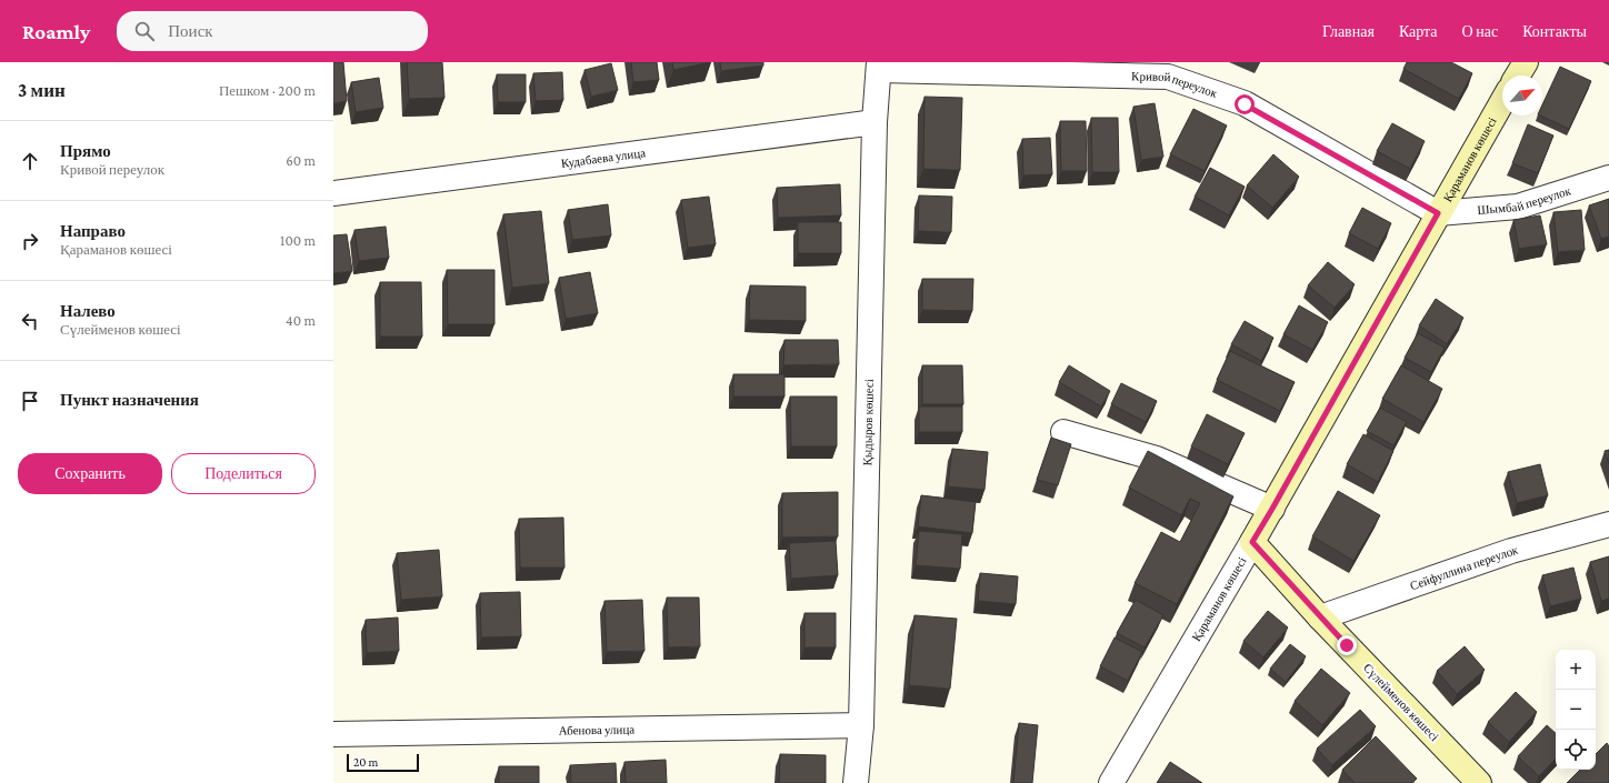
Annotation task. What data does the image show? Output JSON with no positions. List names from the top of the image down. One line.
{"streets":{"main road":["Қараманов көшесі","Сүлейменов көшесі"],"street":["Кривой переулок","Кудабаева улица","Шымбай переулок","Қыдыров көшесі","Сейфуллина переулок","Абенова улица"]},"crossings":[["Кривой переулок","Қараманов көшесі"],["Кривой переулок","Шымбай переулок"],["Кривой переулок","Қыдыров көшесі"],["Кудабаева улица","Қыдыров көшесі"],["Қараманов көшесі","Шымбай переулок"],["Қараманов көшесі","Сүлейменов көшесі"],["Қыдыров көшесі","Абенова улица"],["Сейфуллина переулок","Сүлейменов көшесі"]],"scale_bar":"20 m","north":"top right","page":{"header":"Roamly","search":"Поиск","nav":["Главная","Карта","О нас","Контакты"],"heading":["3 мин","Пешком · 200 m"],"list":[["Прямо","Кривой переулок","60 m"],["Направо","Қараманов көшесі","100 m"],["Налево","Сүлейменов көшесі","40 m"],"Пункт назначения"],"buttons":["Сохранить","Поделиться"],"map_buttons":["+","−"],"scale":"20 m"}}
